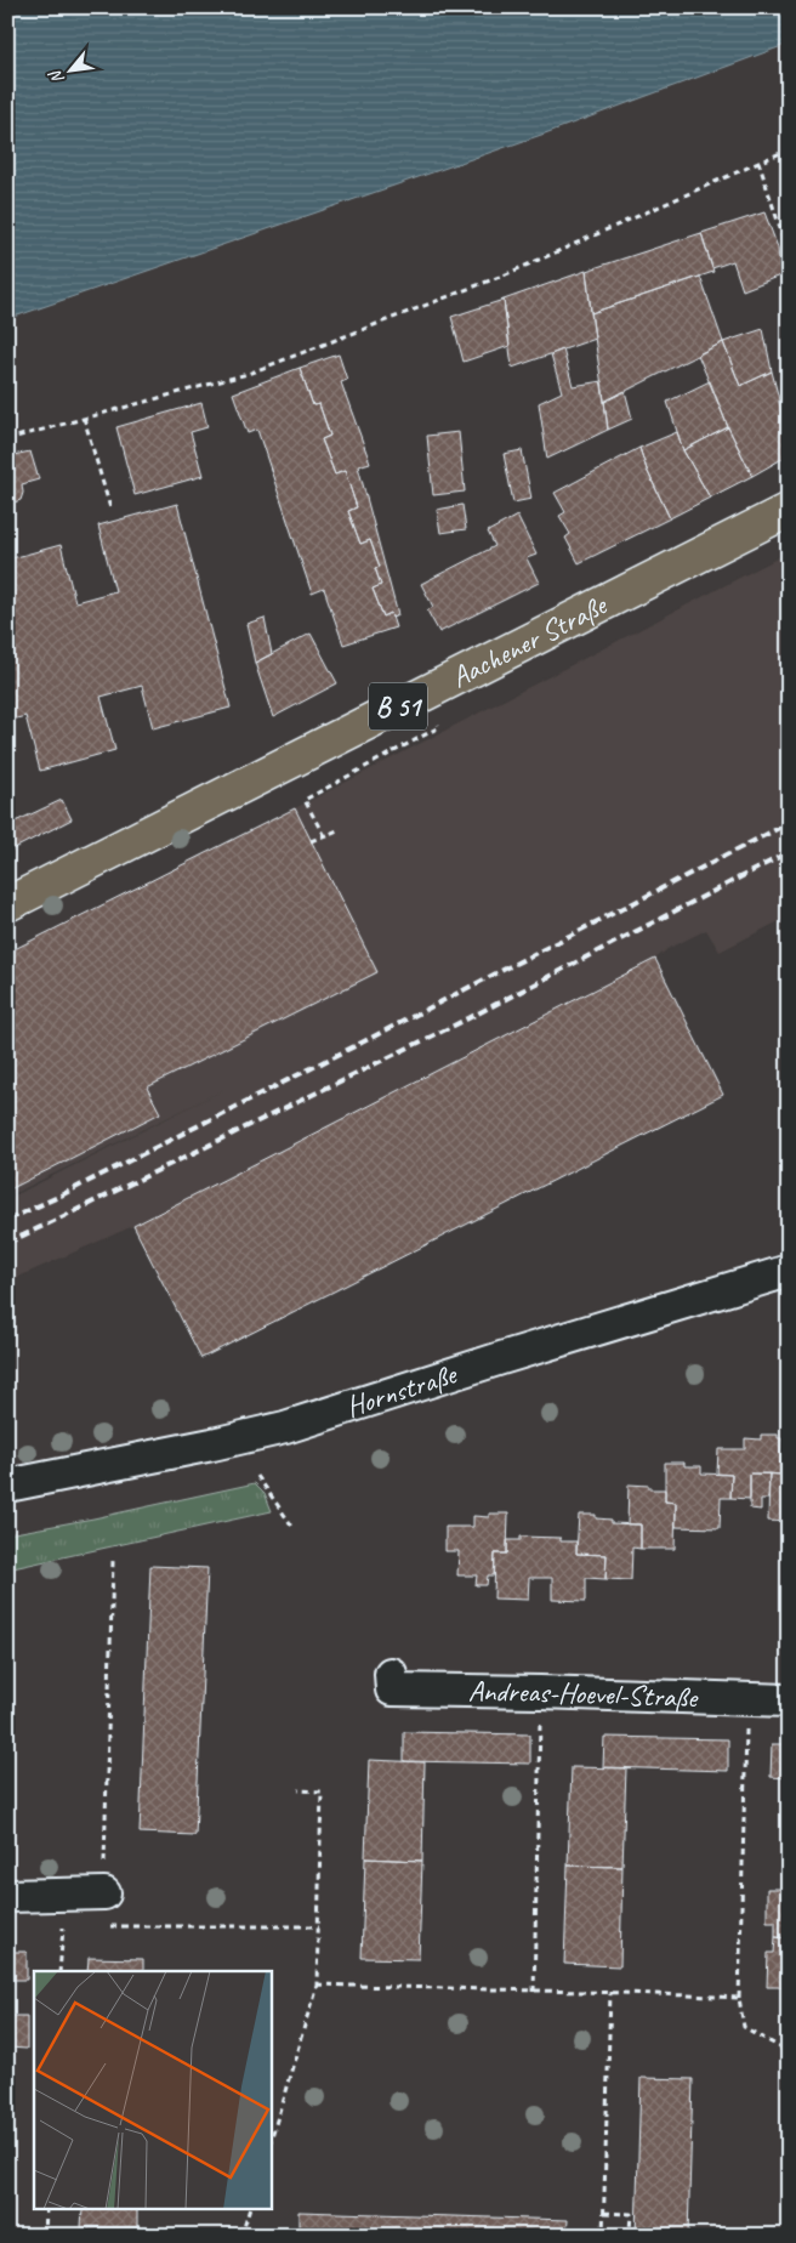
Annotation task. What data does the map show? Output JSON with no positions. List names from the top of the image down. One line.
{"streets":{"main road":["Aachener Straße","B 51"],"street":["Hornstraße","Andreas-Hoevel-Straße"]},"north":"bottom left"}
